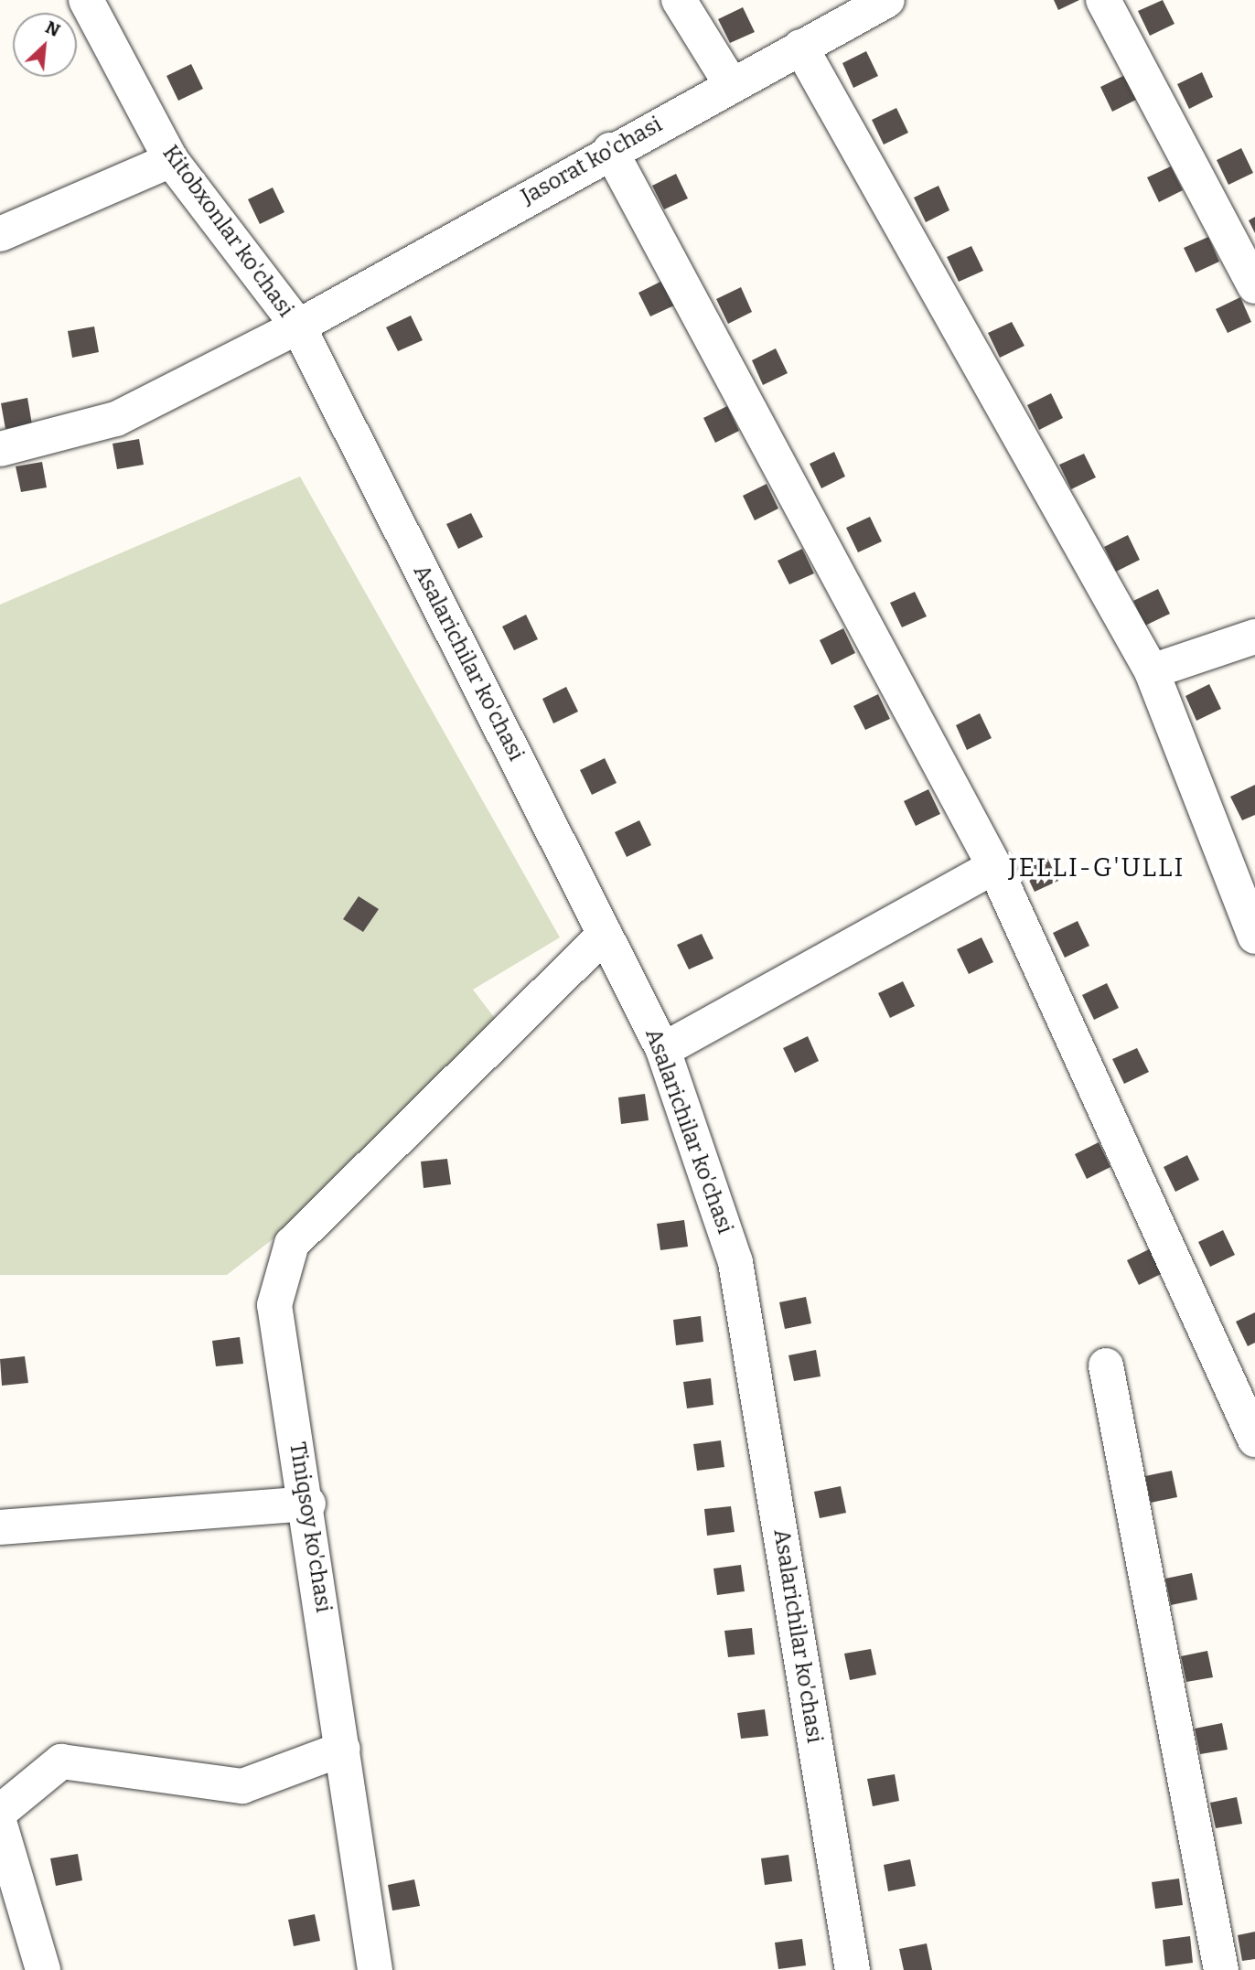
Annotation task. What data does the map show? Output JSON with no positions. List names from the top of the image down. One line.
{"streets":{"street":["Jasorat ko'chasi","Kitobxonlar ko'chasi","Asalarichilar ko'chasi","Tiniqsoy ko'chasi"]},"crossings":[["Jasorat ko'chasi","Kitobxonlar ko'chasi"],["Jasorat ko'chasi","Asalarichilar ko'chasi"],["Kitobxonlar ko'chasi","Asalarichilar ko'chasi"],["Asalarichilar ko'chasi","Tiniqsoy ko'chasi"]],"districts":["JELLI-G'ULLI"],"north":"top right"}
